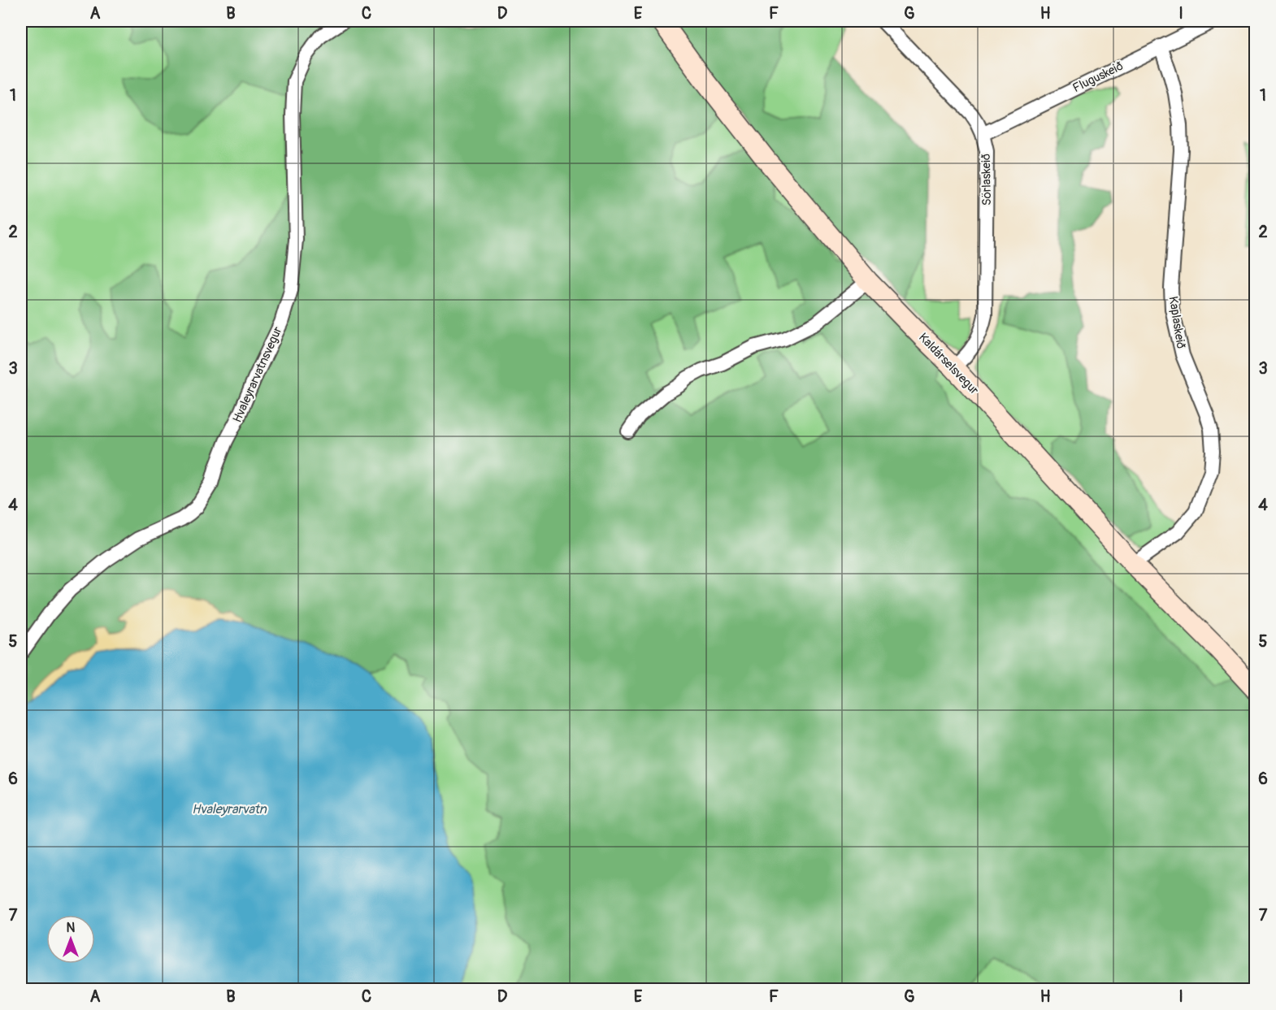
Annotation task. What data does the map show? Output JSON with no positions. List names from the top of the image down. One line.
{"streets":{"street":["Fluguskeið","Sörlaskeið","Kaplaskeið","Kaldárselsvegur","Hvaleyrarvatnsvegur"]},"crossings":[["Fluguskeið","Sörlaskeið"],["Fluguskeið","Kaplaskeið"],["Sörlaskeið","Kaldárselsvegur"],["Kaplaskeið","Kaldárselsvegur"]],"water":["Hvaleyrarvatn"],"north":"top","grid":{"columns":["A","B","C","D","E","F","G","H","I"],"rows":["1","2","3","4","5","6","7"]}}
